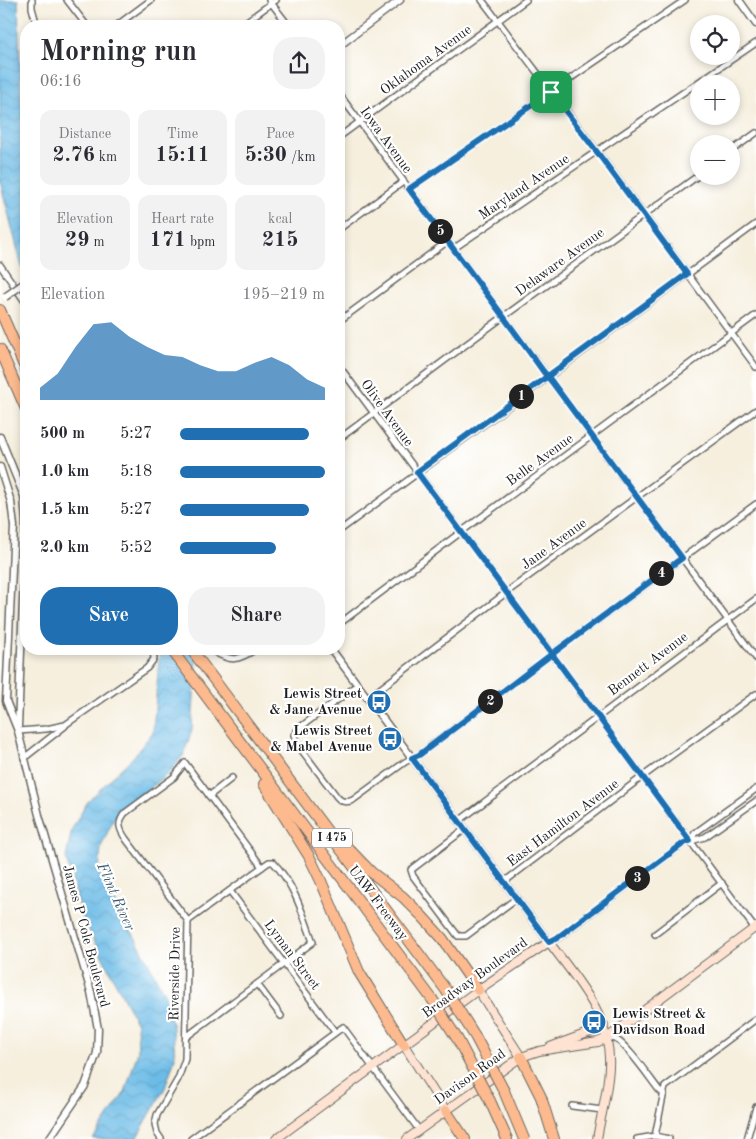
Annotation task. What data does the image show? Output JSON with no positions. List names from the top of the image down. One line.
{"streets":{"highway":["I 475","UAW Freeway"],"main road":["Broadway Boulevard","Davison Road"],"street":["Oklahoma Avenue","Iowa Avenue","Maryland Avenue","Delaware Avenue","Olive Avenue","Belle Avenue","Jane Avenue","Bennett Avenue","East Hamilton Avenue","James P Cole Boulevard","Lyman Street","Riverside Drive"]},"crossings":[["Oklahoma Avenue","Iowa Avenue"],["Iowa Avenue","Maryland Avenue"],["Iowa Avenue","Delaware Avenue"],["Iowa Avenue","Belle Avenue"],["Iowa Avenue","Jane Avenue"],["Iowa Avenue","Bennett Avenue"],["Delaware Avenue","Olive Avenue"],["Olive Avenue","Belle Avenue"],["Olive Avenue","Jane Avenue"],["Olive Avenue","Bennett Avenue"],["Olive Avenue","East Hamilton Avenue"],["Olive Avenue","Broadway Boulevard"],["Olive Avenue","Davison Road"]],"water":["Flint River"],"places":{"bus stop":["Lewis Street & Jane Avenue","Lewis Street & Mabel Avenue","Lewis Street & Davidson Road"]},"page":{"map_buttons":["+","−"],"heading":["Morning run","06:16"],"stats":[["Distance","2.76 km"],["Time","15:11"],["Pace","5:30 /km"],["Elevation","29 m"],["Heart rate","171 bpm"],["kcal","215"]],"pins":["5","1","4","2","3"],"chart":["Elevation","195–219 m"],"list":[{"name":"500 m","note":"5:27"},{"name":"1.0 km","note":"5:18"},{"name":"1.5 km","note":"5:27"},{"name":"2.0 km","note":"5:52"}],"buttons":["Save","Share"]}}
